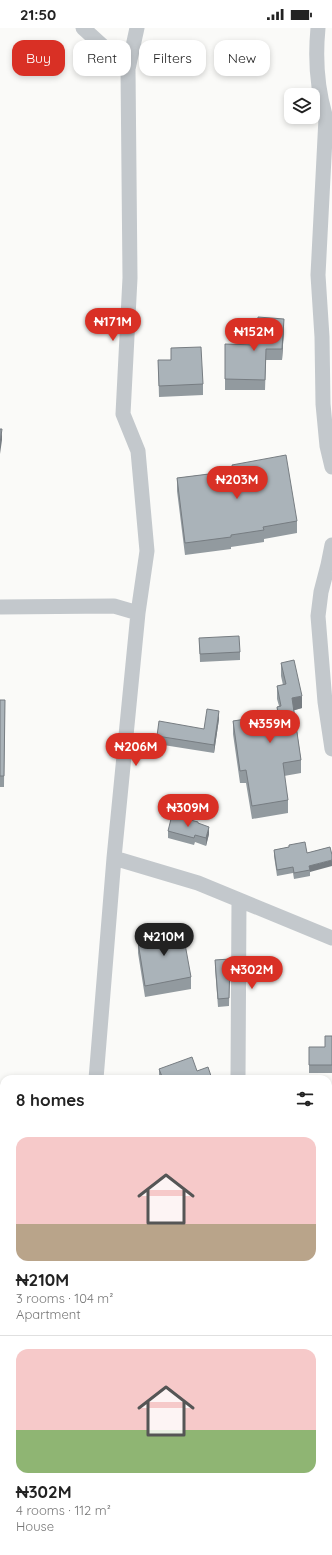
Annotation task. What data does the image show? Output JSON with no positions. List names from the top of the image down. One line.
{"page":{"status":"21:50","chip":["Buy","Rent","Filters","New"],"price":["₦171M","₦152M","₦203M","₦359M","₦206M","₦309M","₦210M","₦302M"],"heading":"8 homes","list":[{"name":"₦210M","note":"3 rooms · 104 m² · Apartment"},{"name":"₦302M","note":"4 rooms · 112 m² · House"}]}}
